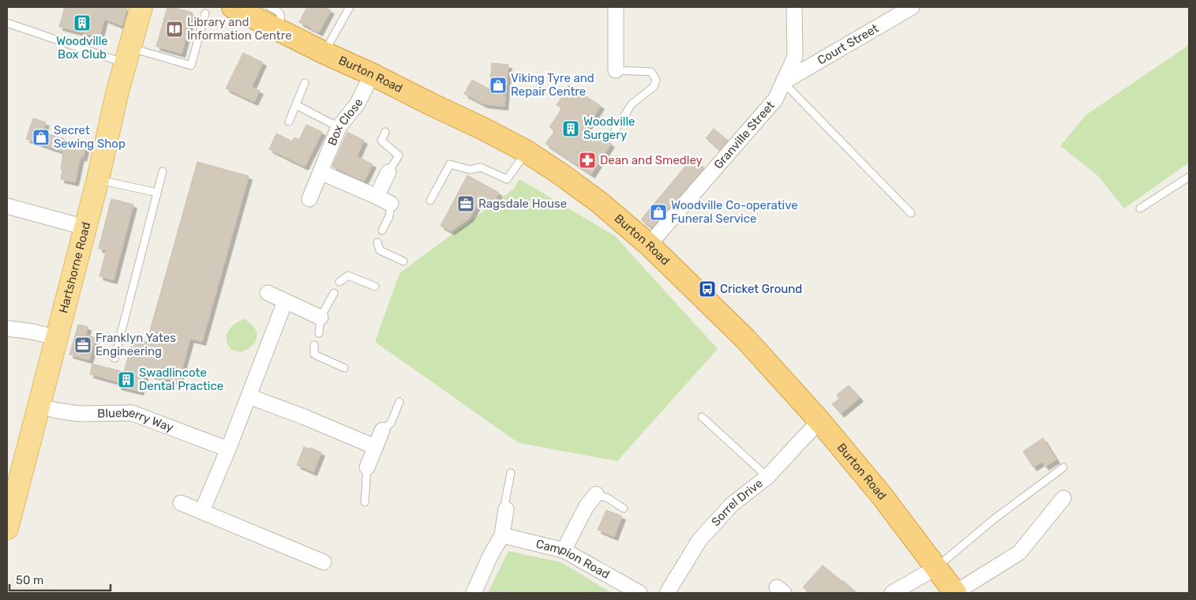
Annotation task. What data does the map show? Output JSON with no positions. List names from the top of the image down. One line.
{"streets":{"highway":["Burton Road"],"main road":["Hartshorne Road"],"street":["Court Street","Box Close","Granville Street","Blueberry Way","Sorrel Drive","Campion Road"]},"crossings":[["Court Street","Granville Street"],["Burton Road","Box Close"],["Burton Road","Granville Street"],["Burton Road","Sorrel Drive"],["Hartshorne Road","Blueberry Way"]],"places":{"building":["Woodville Box Club","Woodville Surgery","Swadlincote Dental Practice"],"library":["Library and Information Centre"],"shop":["Viking Tyre and Repair Centre","Secret Sewing Shop","Woodville Co-operative Funeral Service"],"pharmacy":["Dean and Smedley"],"office":["Ragsdale House","Franklyn Yates Engineering"],"bus stop":["Cricket Ground"]},"scale_bar":"50 m"}
